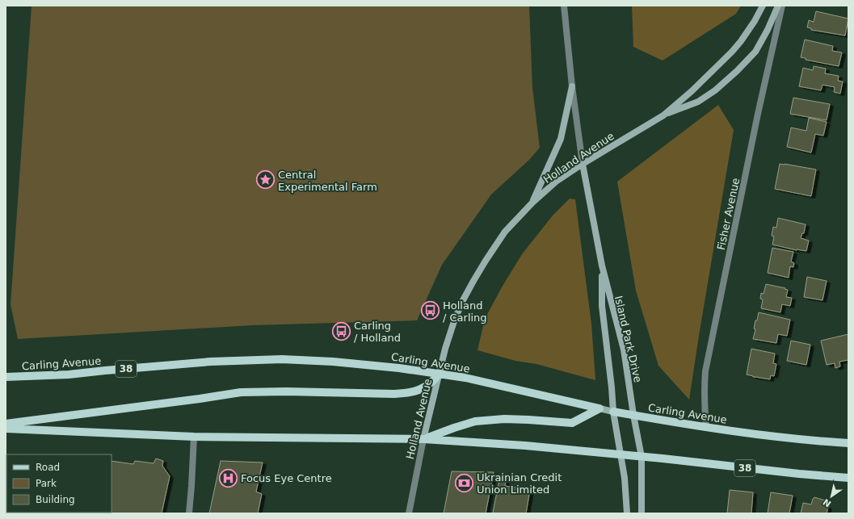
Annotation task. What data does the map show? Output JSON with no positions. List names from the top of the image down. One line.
{"streets":{"main road":["Holland Avenue","Island Park Drive","Carling Avenue","38"],"street":["Fisher Avenue"]},"crossings":[["Holland Avenue","Island Park Drive"],["Holland Avenue","Carling Avenue"],["Holland Avenue","38"],["Fisher Avenue","Carling Avenue"],["Island Park Drive","Carling Avenue"],["Island Park Drive","38"]],"places":{"place":["Central Experimental Farm"],"bus stop":["Holland / Carling","Carling / Holland"],"hospital":["Focus Eye Centre"],"bank":["Ukrainian Credit Union Limited"]},"legend":["Road","Park","Building"],"north":"bottom left"}
